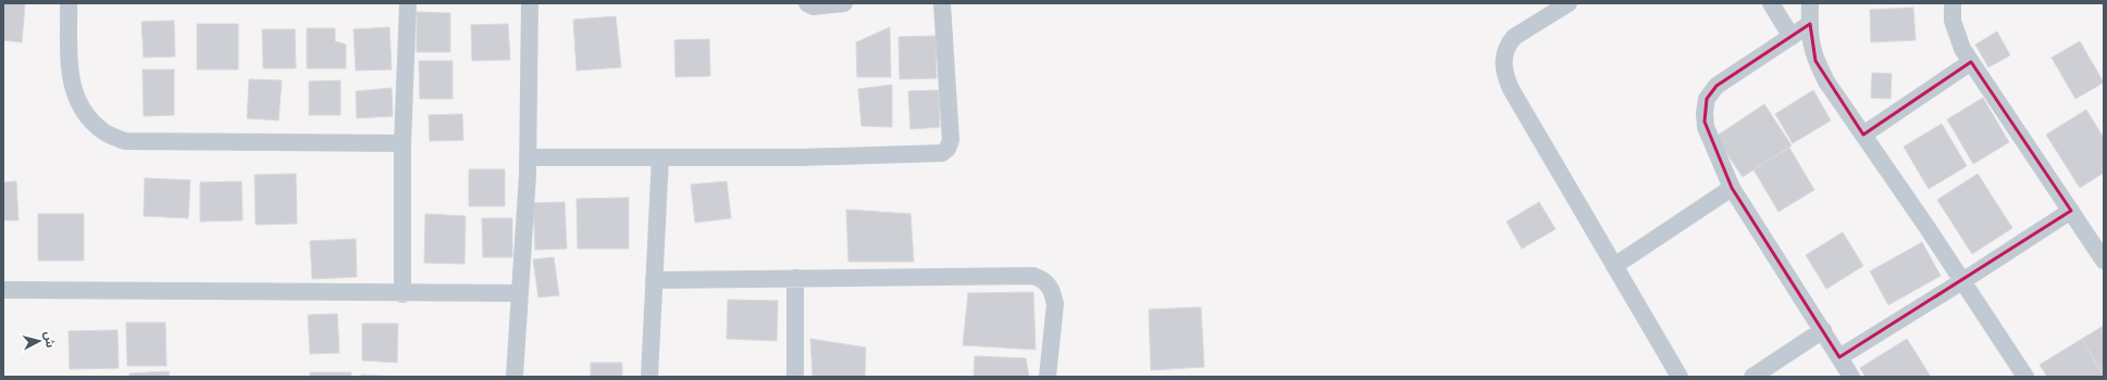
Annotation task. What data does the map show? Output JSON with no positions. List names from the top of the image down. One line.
{"north":"right"}
